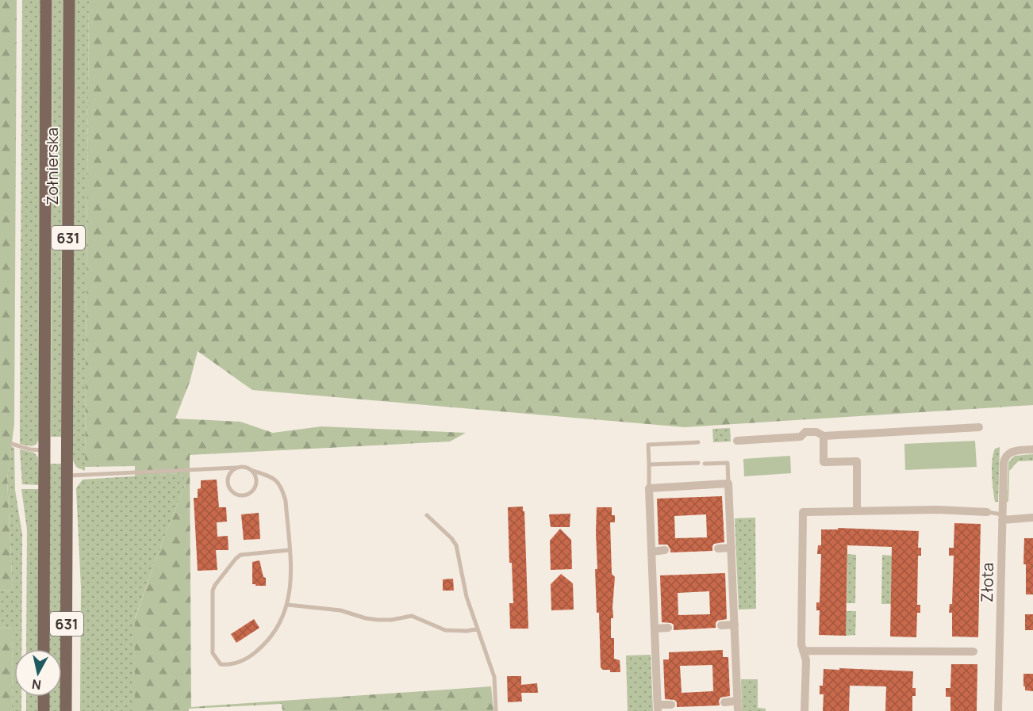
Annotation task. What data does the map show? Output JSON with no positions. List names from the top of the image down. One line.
{"streets":{"main road":["Żołnierska","631"],"street":["Złota"]},"crossings":[["Żołnierska","631"]],"north":"bottom"}
